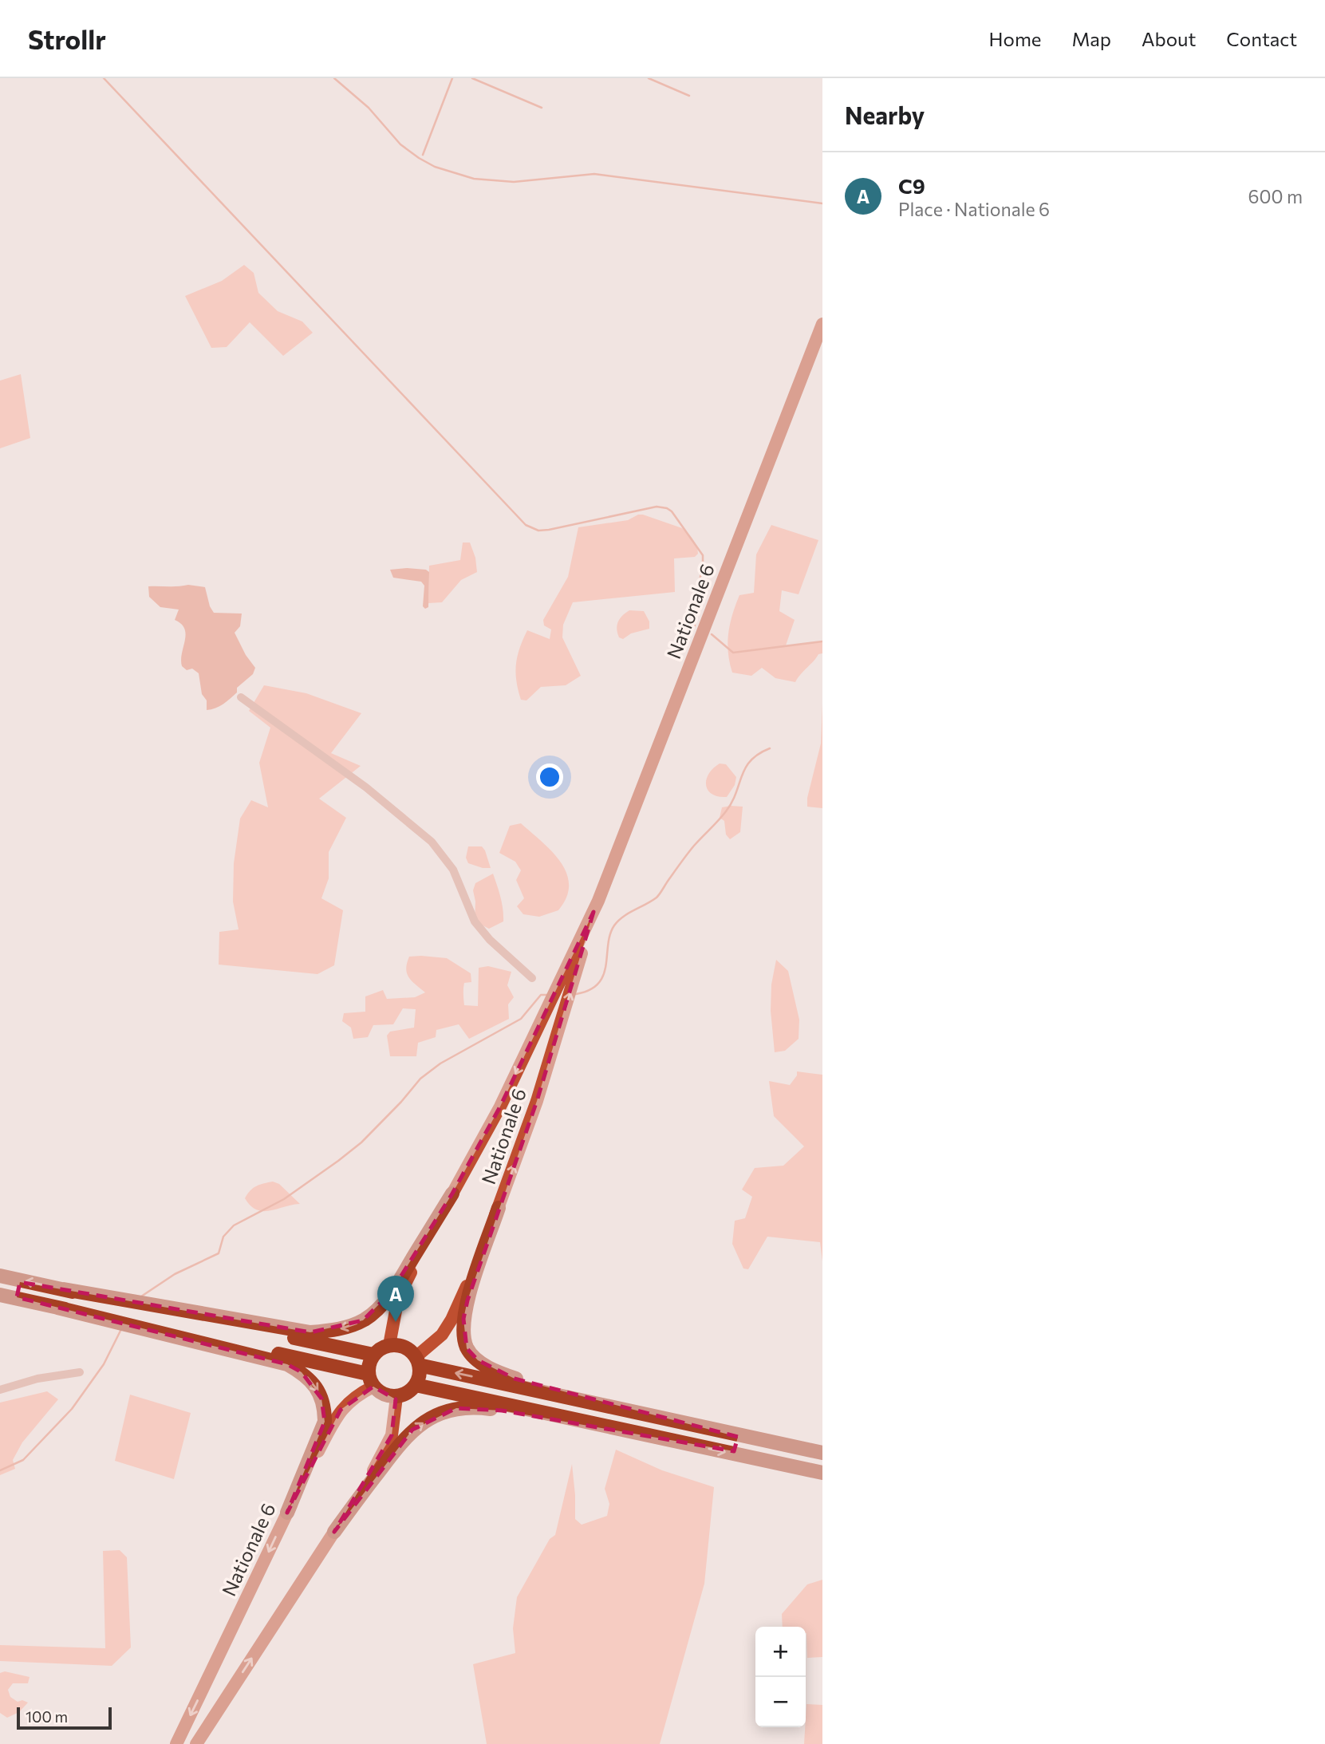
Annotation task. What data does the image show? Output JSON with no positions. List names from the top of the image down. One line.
{"streets":{"main road":["Nationale 6"]},"scale_bar":"100 m","page":{"header":"Strollr","nav":["Home","Map","About","Contact"],"heading":"Nearby","list":[{"mark":"A","name":"C9","note":"Place · Nationale 6","value":"600 m"}],"pins":"A","map_buttons":["+","−"],"scale":"100 m"}}
